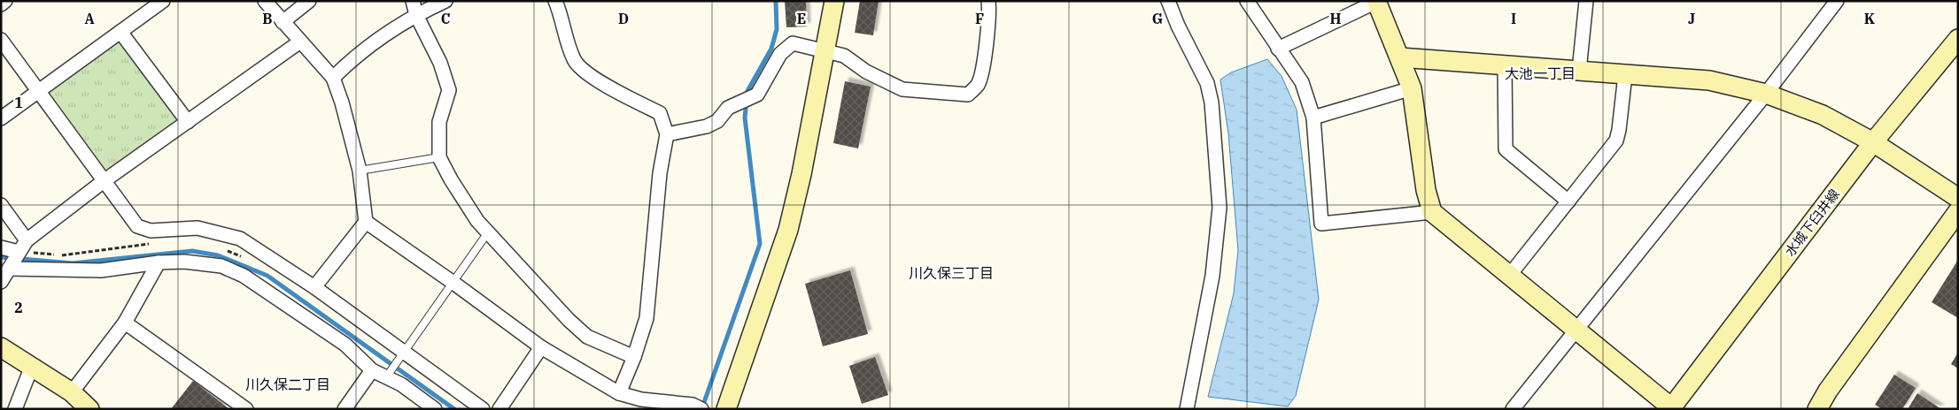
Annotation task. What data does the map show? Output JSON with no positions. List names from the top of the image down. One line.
{"streets":{"street":["水城下臼井線"]},"districts":["大池一丁目","川久保三丁目","川久保二丁目"],"grid":{"columns":["A","B","C","D","E","F","G","H","I","J","K"],"rows":["1","2"]}}
